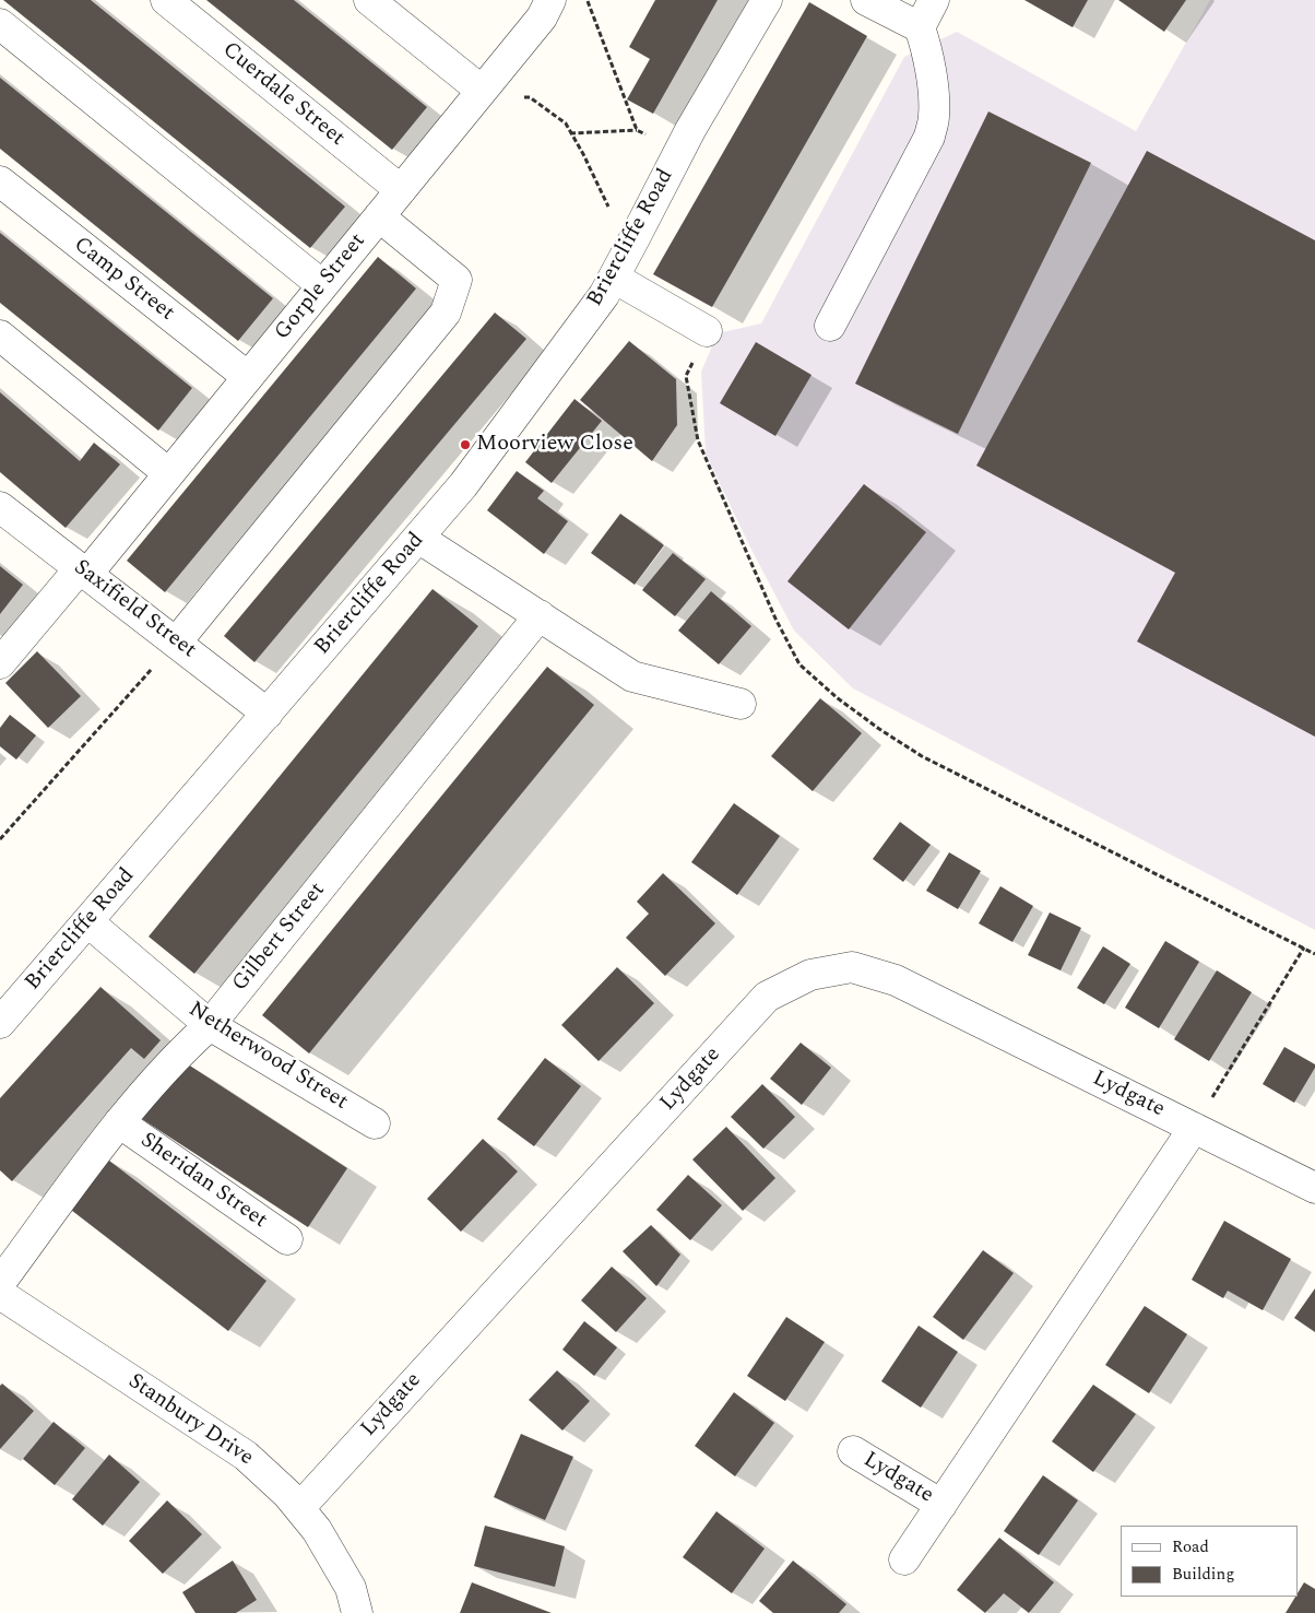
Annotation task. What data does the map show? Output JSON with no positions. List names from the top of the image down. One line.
{"streets":{"street":["Cuerdale Street","Briercliffe Road","Camp Street","Gorple Street","Saxifield Street","Gilbert Street","Netherwood Street","Lydgate","Sheridan Street","Stanbury Drive"]},"crossings":[["Cuerdale Street","Gorple Street"],["Briercliffe Road","Saxifield Street"],["Briercliffe Road","Netherwood Street"],["Camp Street","Gorple Street"],["Gorple Street","Saxifield Street"],["Gilbert Street","Netherwood Street"],["Gilbert Street","Sheridan Street"],["Lydgate","Stanbury Drive"]],"places":["Moorview Close"],"legend":["Road","Building"]}
